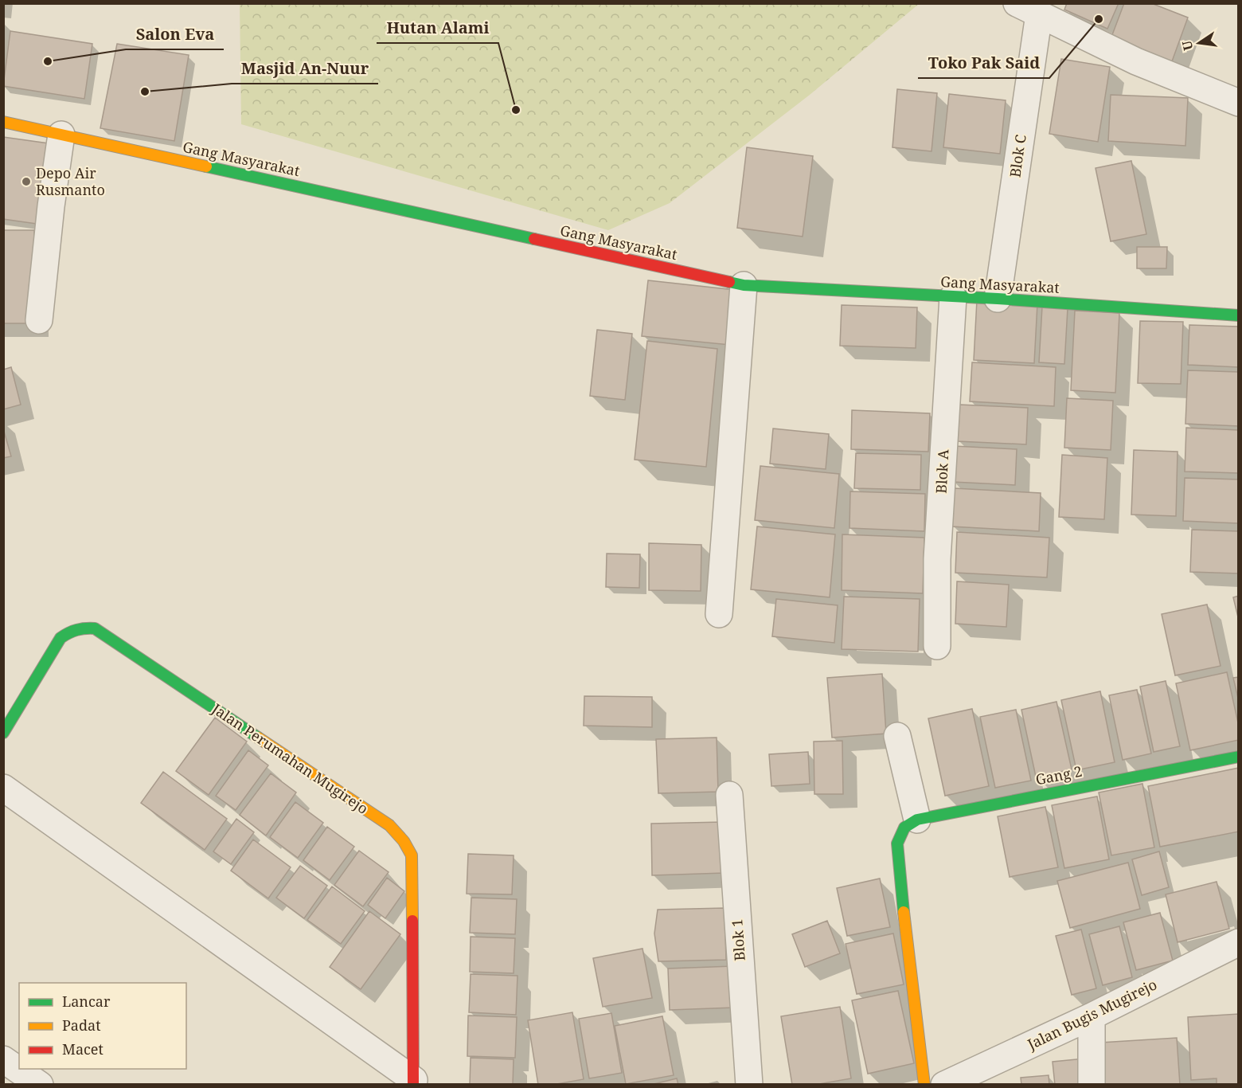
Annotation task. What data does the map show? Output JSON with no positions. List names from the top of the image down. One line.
{"streets":{"street":["Blok C","Gang Masyarakat","Blok A","Jalan Perumahan Mugirejo","Gang 2","Blok 1","Jalan Bugis Mugirejo"]},"crossings":[["Blok C","Gang Masyarakat"],["Gang Masyarakat","Blok A"]],"places":["Toko Pak Said","Salon Eva","Masjid An-Nuur","Hutan Alami","Depo Air Rusmanto"],"legend":["Lancar","Padat","Macet"],"north":"left"}
